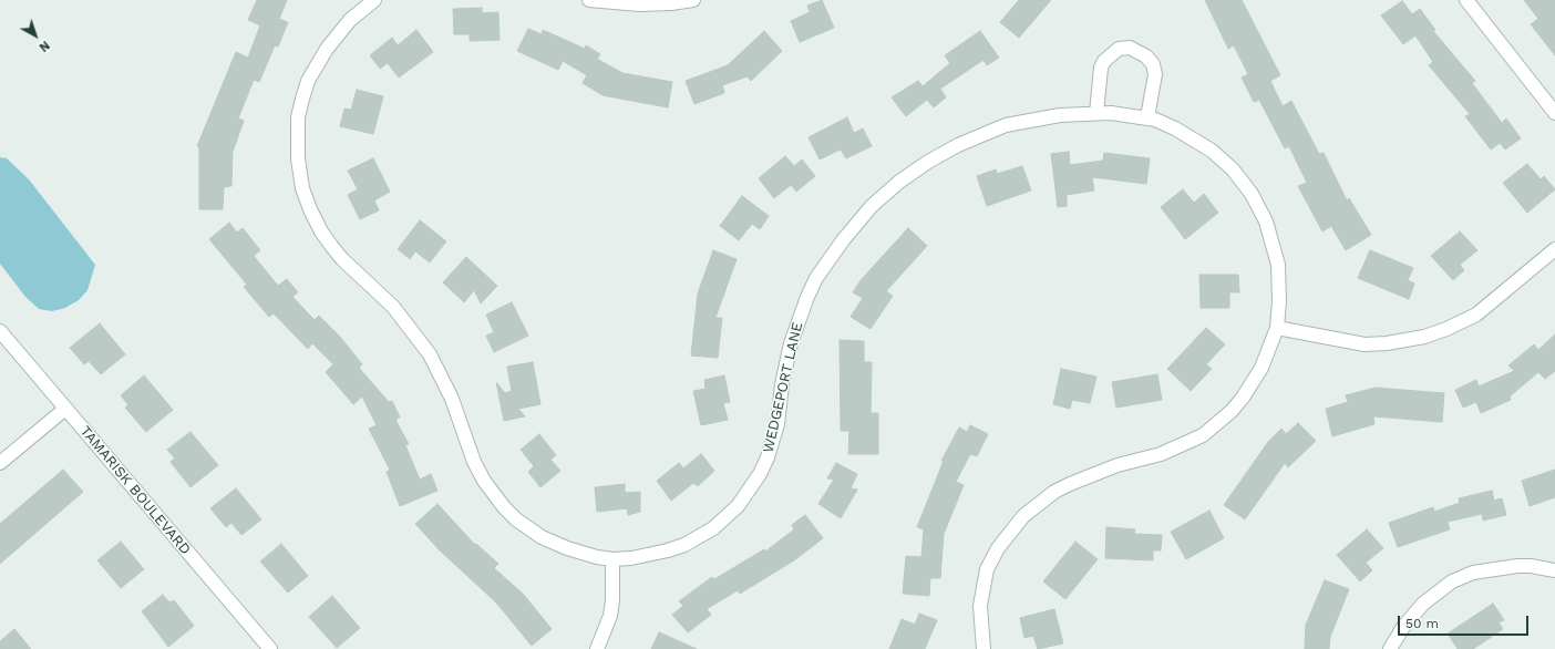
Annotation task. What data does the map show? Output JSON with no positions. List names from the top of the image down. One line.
{"streets":{"street":["WEDGEPORT LANE","TAMARISK BOULEVARD"]},"scale_bar":"50 m","north":"bottom right"}
